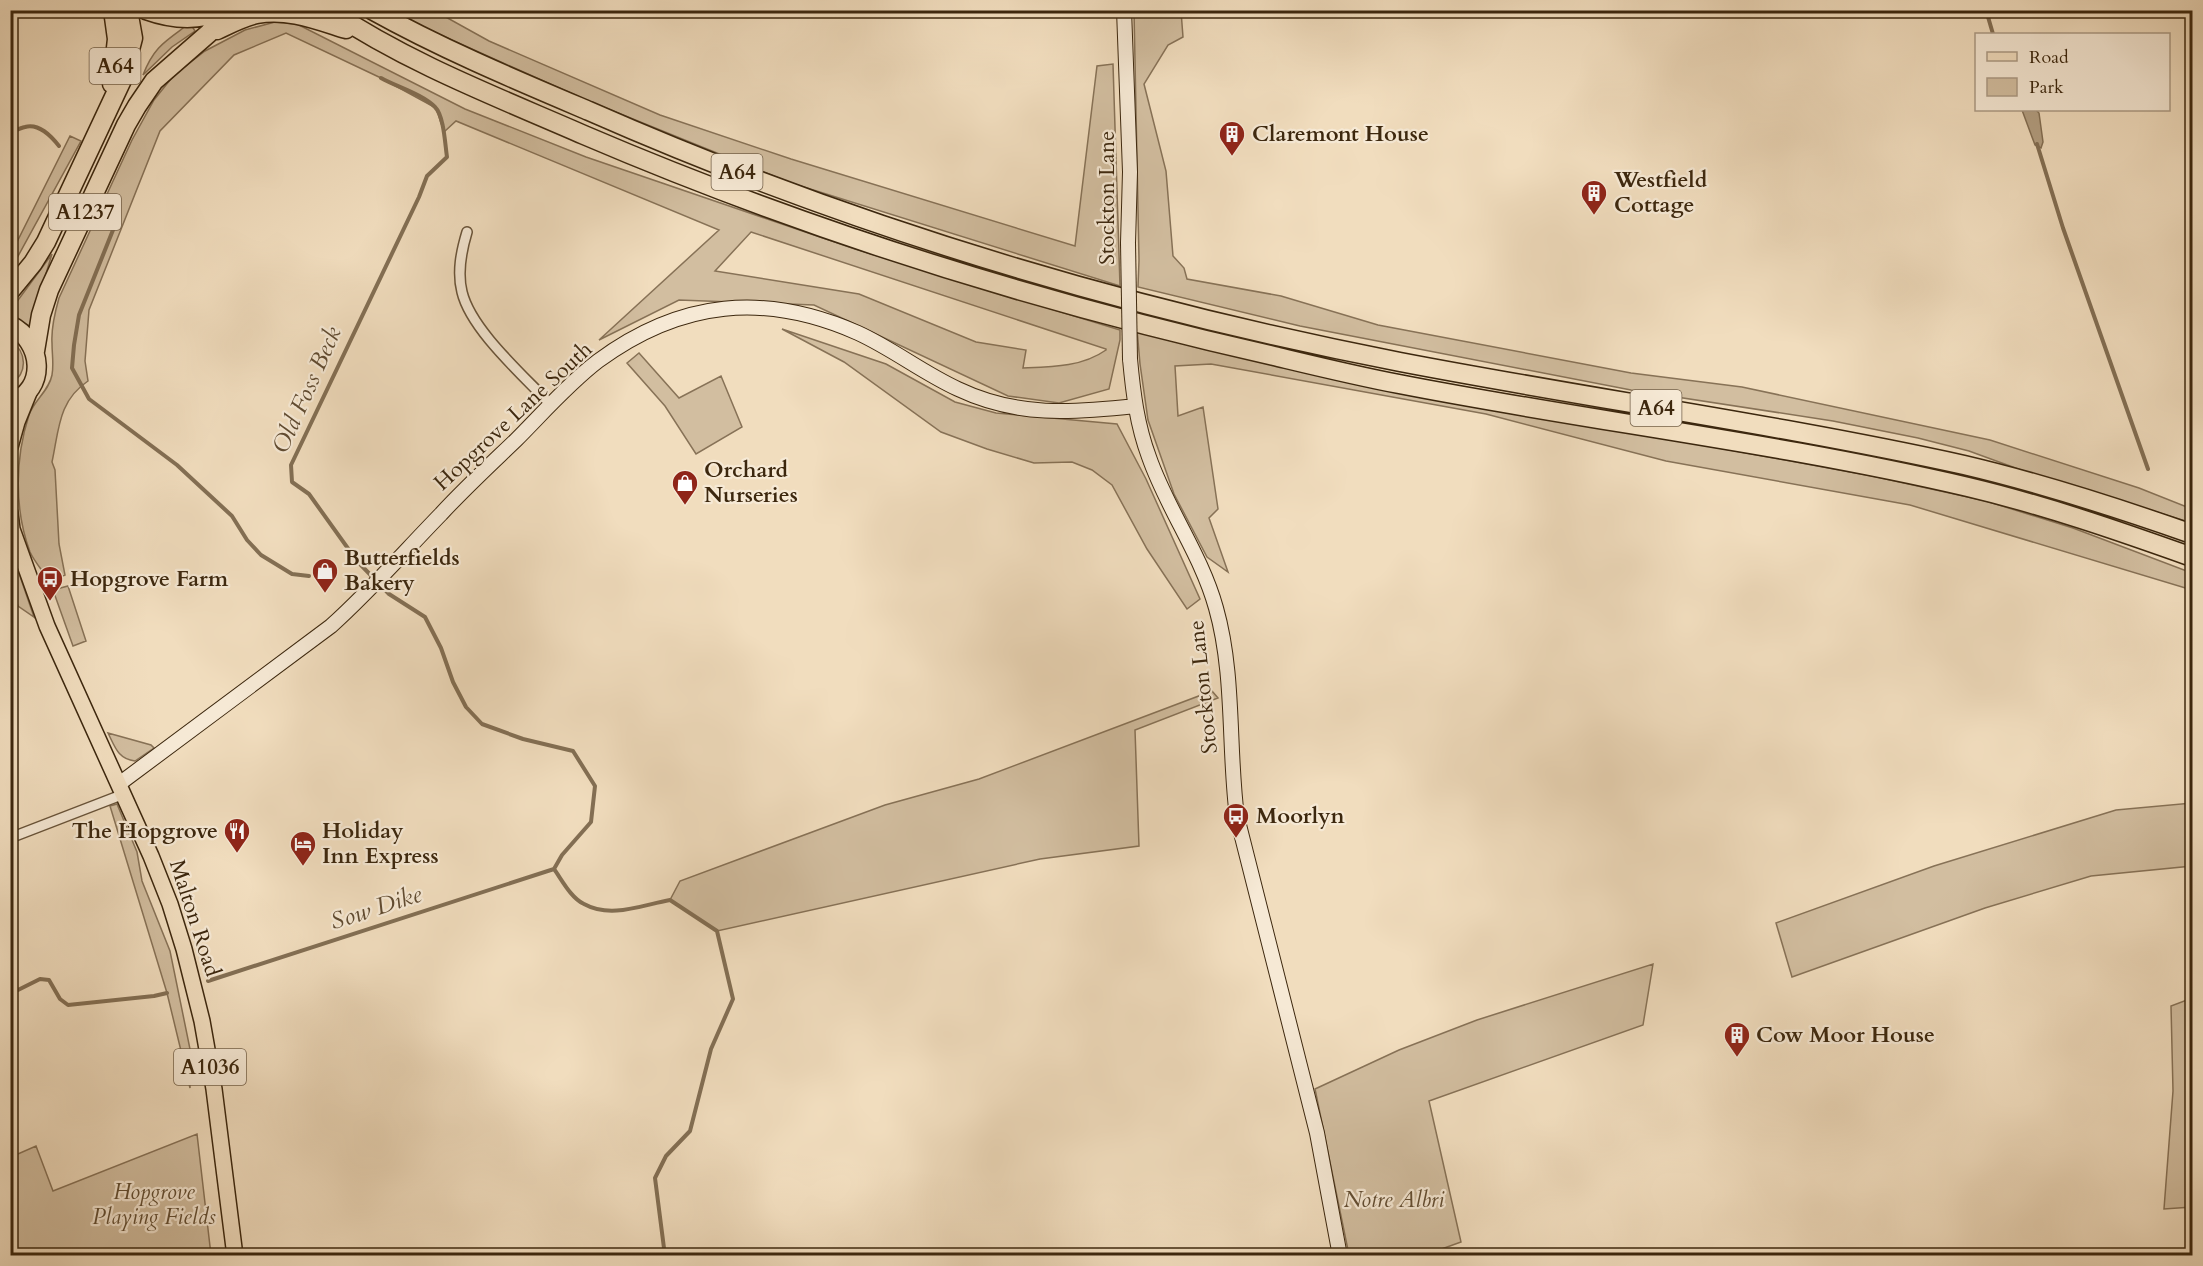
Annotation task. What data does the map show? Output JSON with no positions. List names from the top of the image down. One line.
{"streets":{"highway":["A64","A1237"],"main road":["Malton Road","A1036"],"street":["Stockton Lane","Hopgrove Lane South"]},"crossings":[["A64","A1237"],["Stockton Lane","Hopgrove Lane South"],["Hopgrove Lane South","Malton Road"]],"water":["Old Foss Beck","Sow Dike"],"parks":["Hopgrove Playing Fields","Notre Albri"],"places":{"building":["Claremont House","Westfield Cottage","Cow Moor House"],"shop":["Orchard Nurseries","Butterfields Bakery"],"bus stop":["Hopgrove Farm","Moorlyn"],"restaurant":["The Hopgrove"],"hotel":["Holiday Inn Express"]},"legend":["Road","Park"]}
